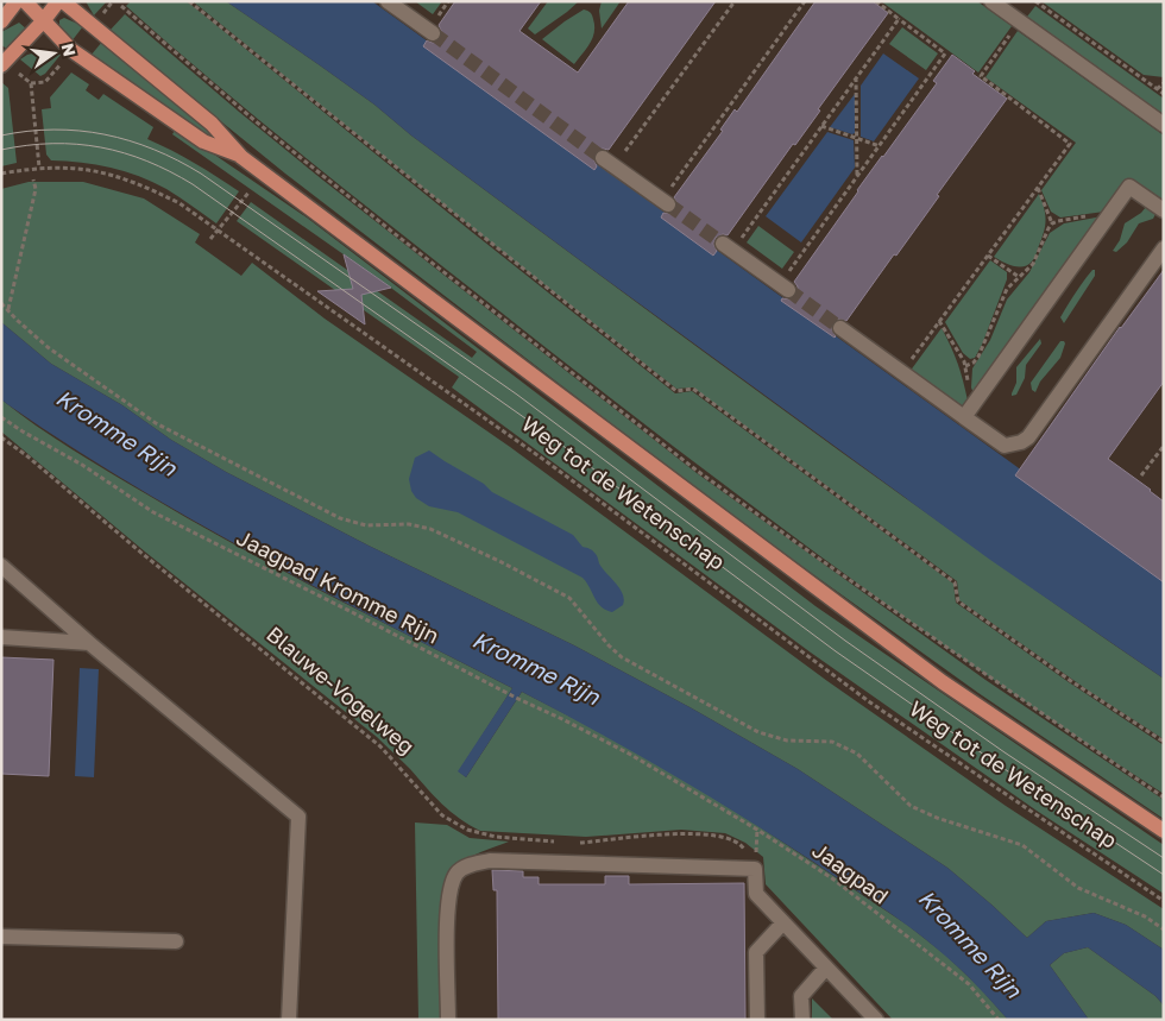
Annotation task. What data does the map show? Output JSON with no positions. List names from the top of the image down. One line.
{"streets":{"main road":["Weg tot de Wetenschap"],"path":["Jaagpad Kromme Rijn","Blauwe-Vogelweg","Jaagpad"]},"crossings":[["Jaagpad Kromme Rijn","Jaagpad"]],"water":["Kromme Rijn"],"north":"right"}
